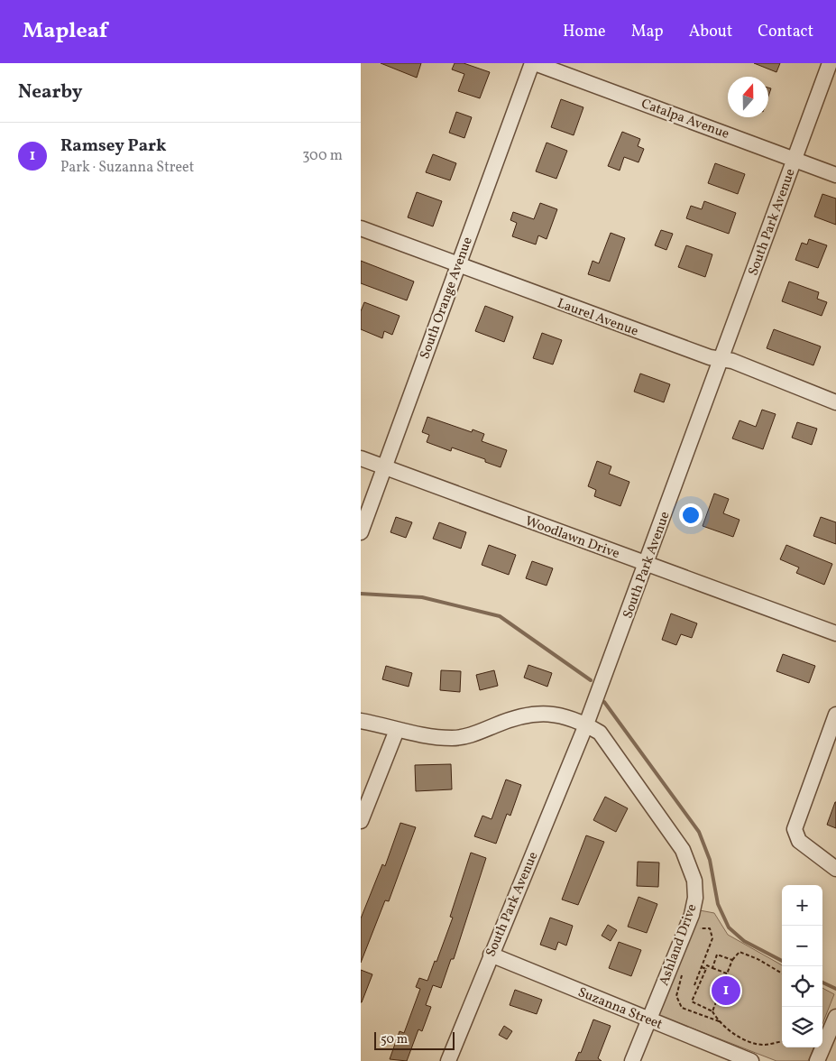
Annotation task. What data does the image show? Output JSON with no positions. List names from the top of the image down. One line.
{"streets":{"street":["Catalpa Avenue","South Park Avenue","South Orange Avenue","Laurel Avenue","Woodlawn Drive","Ashland Drive","Suzanna Street"]},"crossings":[["Catalpa Avenue","South Park Avenue"],["Catalpa Avenue","South Orange Avenue"],["South Park Avenue","Laurel Avenue"],["South Park Avenue","Woodlawn Drive"],["South Park Avenue","Ashland Drive"],["South Park Avenue","Suzanna Street"],["South Orange Avenue","Laurel Avenue"],["South Orange Avenue","Woodlawn Drive"],["Ashland Drive","Suzanna Street"]],"scale_bar":"50 m","north":"top","page":{"header":"Mapleaf","nav":["Home","Map","About","Contact"],"heading":"Nearby","list":[{"mark":"1","name":"Ramsey Park","note":"Park · Suzanna Street","value":"300 m"}],"map_buttons":["+","−"],"pins":"1","scale":"50 m"}}
